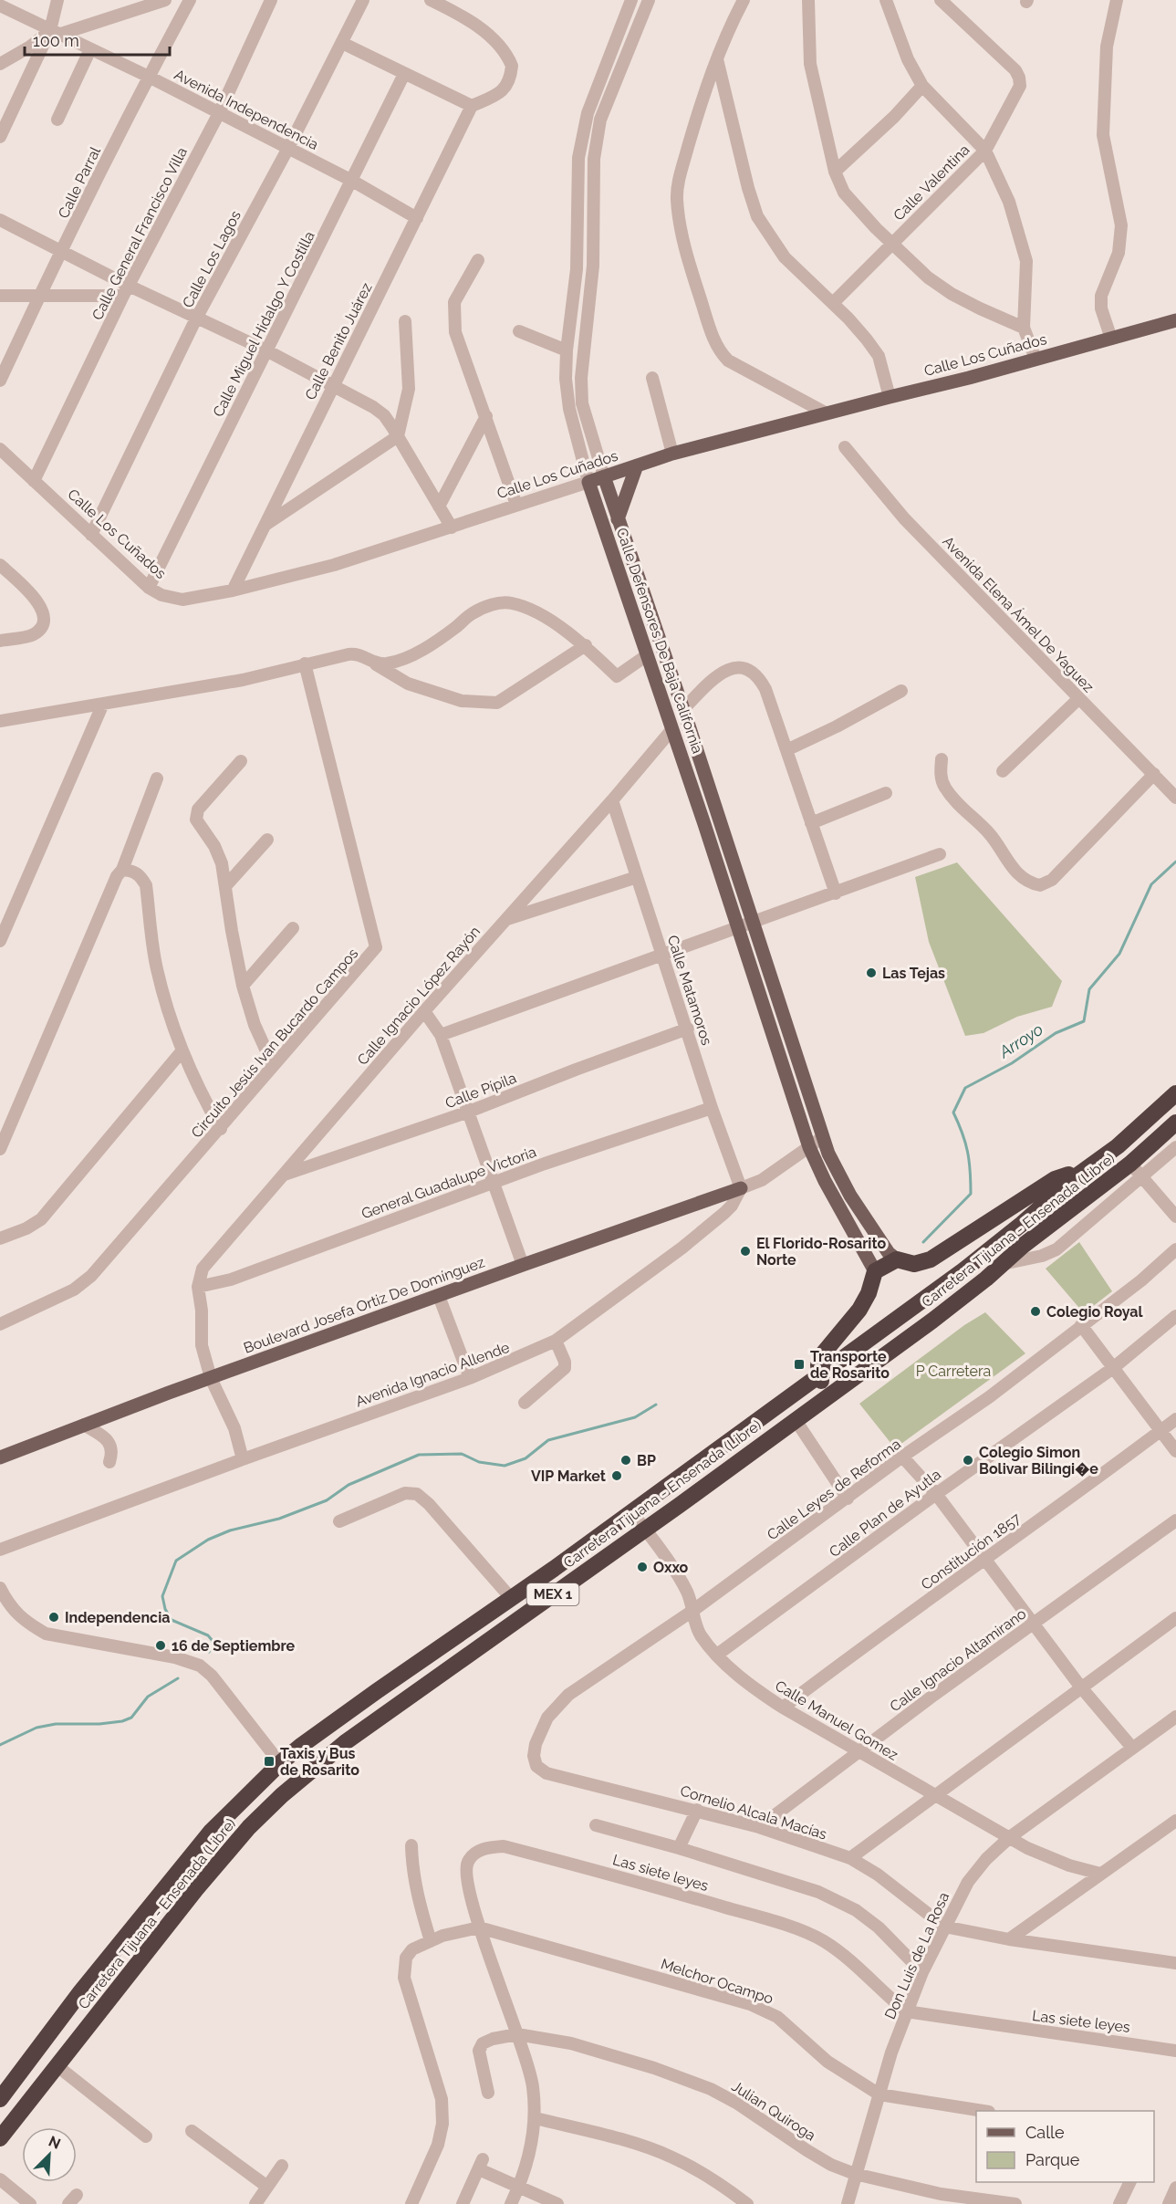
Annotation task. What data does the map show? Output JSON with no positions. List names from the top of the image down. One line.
{"streets":{"highway":["Carretera Tijuana - Ensenada (Libre)","MEX 1"],"main road":["Calle Los Cuñados","Calle Defensores De Baja California","Boulevard Josefa Ortiz De Domínguez"],"street":["Avenida Independencia","Calle Parral","Calle Valentina","Calle General Francisco Villa","Calle Los Lagos","Calle Miguel Hidalgo Y Costilla","Calle Benito Juárez","Avenida Elena Ámel De Yaguez","Calle Matamoros","Calle Ignacio López Rayón","Circuito Jesús Ivan Bucardo Campos","Calle Pípila","General Guadalupe Victoria","Avenida Ignacio Allende","Calle Leyes de Reforma","Calle Plan de Ayutla","Constitución 1857","Calle Ignacio Altamirano","Calle Manuel Gomez","Cornelio Alcala Macías","Las siete leyes","Don Luis de La Rosa","Melchor Ocampo","Julian Quiroga"]},"crossings":[["Avenida Independencia","Calle Parral"],["Avenida Independencia","Calle General Francisco Villa"],["Avenida Independencia","Calle Los Lagos"],["Avenida Independencia","Calle Miguel Hidalgo Y Costilla"],["Avenida Independencia","Calle Benito Juárez"],["Calle General Francisco Villa","Calle Los Cuñados"],["Calle Los Lagos","Calle Los Cuñados"],["Calle Miguel Hidalgo Y Costilla","Calle Los Cuñados"],["Calle Benito Juárez","Calle Los Cuñados"],["Calle Los Cuñados","Calle Defensores De Baja California"],["Calle Defensores De Baja California","Calle Ignacio López Rayón"],["Calle Matamoros","Calle Ignacio López Rayón"],["Calle Matamoros","Calle Pípila"],["Calle Matamoros","General Guadalupe Victoria"],["Calle Matamoros","Boulevard Josefa Ortiz De Domínguez"],["Calle Matamoros","Avenida Ignacio Allende"],["Calle Ignacio López Rayón","Calle Pípila"],["Calle Ignacio López Rayón","General Guadalupe Victoria"],["Carretera Tijuana - Ensenada (Libre)","Calle Manuel Gomez"],["Boulevard Josefa Ortiz De Domínguez","Avenida Ignacio Allende"],["Calle Leyes de Reforma","Calle Manuel Gomez"],["Calle Leyes de Reforma","Cornelio Alcala Macías"],["Calle Plan de Ayutla","Calle Manuel Gomez"],["Constitución 1857","Calle Manuel Gomez"],["Calle Ignacio Altamirano","Calle Manuel Gomez"],["Calle Ignacio Altamirano","Cornelio Alcala Macías"],["Calle Manuel Gomez","Don Luis de La Rosa"],["Cornelio Alcala Macías","Don Luis de La Rosa"],["Las siete leyes","Don Luis de La Rosa"],["Las siete leyes","Melchor Ocampo"],["Las siete leyes","Julian Quiroga"],["Don Luis de La Rosa","Melchor Ocampo"],["Don Luis de La Rosa","Julian Quiroga"]],"water":["Arroyo"],"parks":["P Carretera"],"places":{"other":["Las Tejas","El Florido-Rosarito Norte","Colegio Royal","BP","Colegio Simon Bolivar Bilingi�e","VIP Market","Oxxo","Independencia","16 de Septiembre"],"transit":["Transporte de Rosarito","Taxis y Bus de Rosarito"]},"legend":["Calle","Parque"],"scale_bar":"100 m","north":"top right"}
